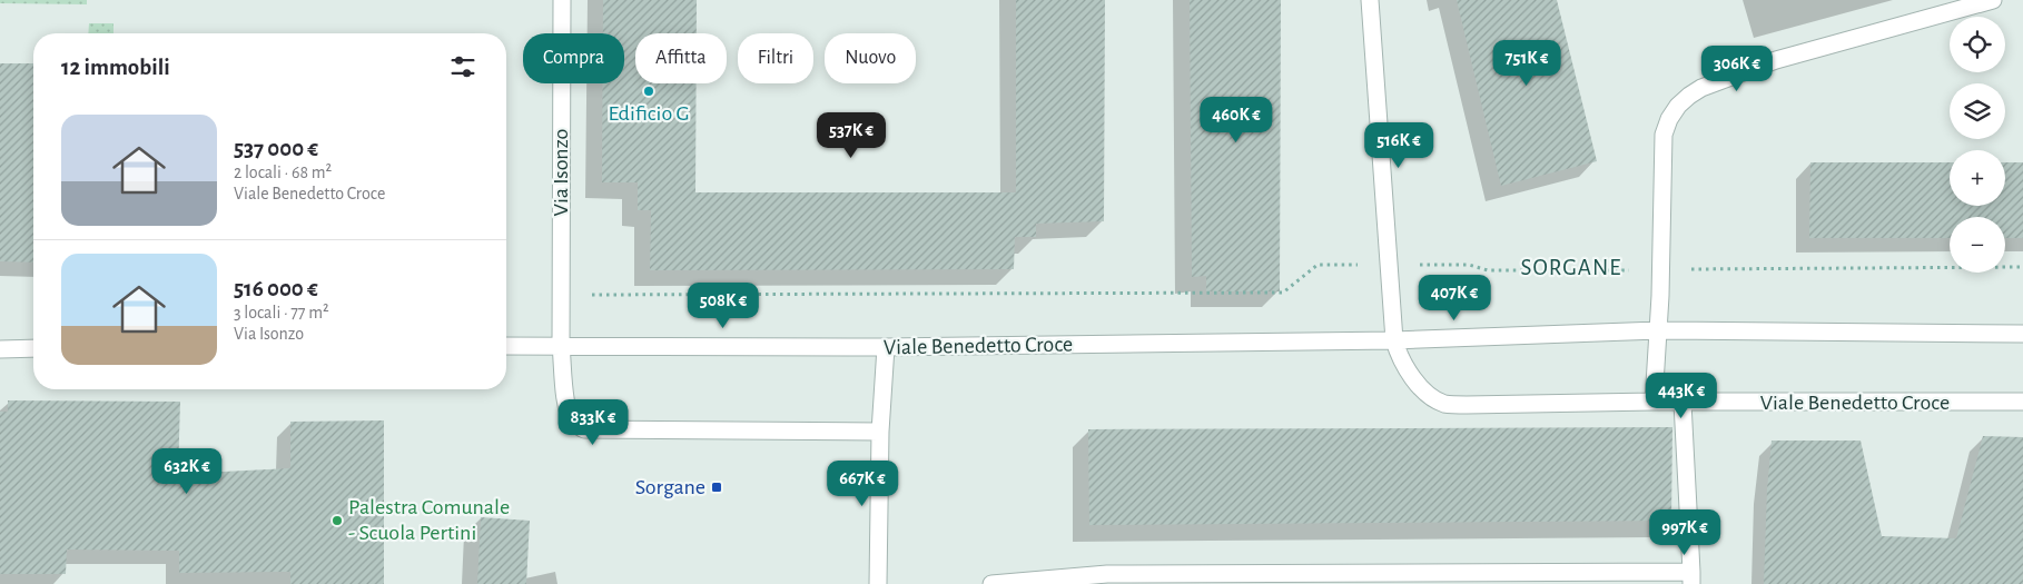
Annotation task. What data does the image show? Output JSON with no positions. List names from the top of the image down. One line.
{"streets":{"street":["Via Isonzo","Viale Benedetto Croce"]},"crossings":[["Via Isonzo","Viale Benedetto Croce"]],"districts":["SORGANE"],"places":{"other":["Edificio G","Palestra Comunale - Scuola Pertini"],"transit":["Sorgane"]},"page":{"map_buttons":["+","−"],"chip":["Compra","Affitta","Filtri","Nuovo"],"heading":"12 immobili","price":["751K €","306K €","460K €","537K €","516K €","407K €","508K €","443K €","833K €","632K €","667K €","997K €"],"list":[{"name":"537 000 €","note":"2 locali · 68 m² · Viale Benedetto Croce"},{"name":"516 000 €","note":"3 locali · 77 m² · Via Isonzo"}]}}
